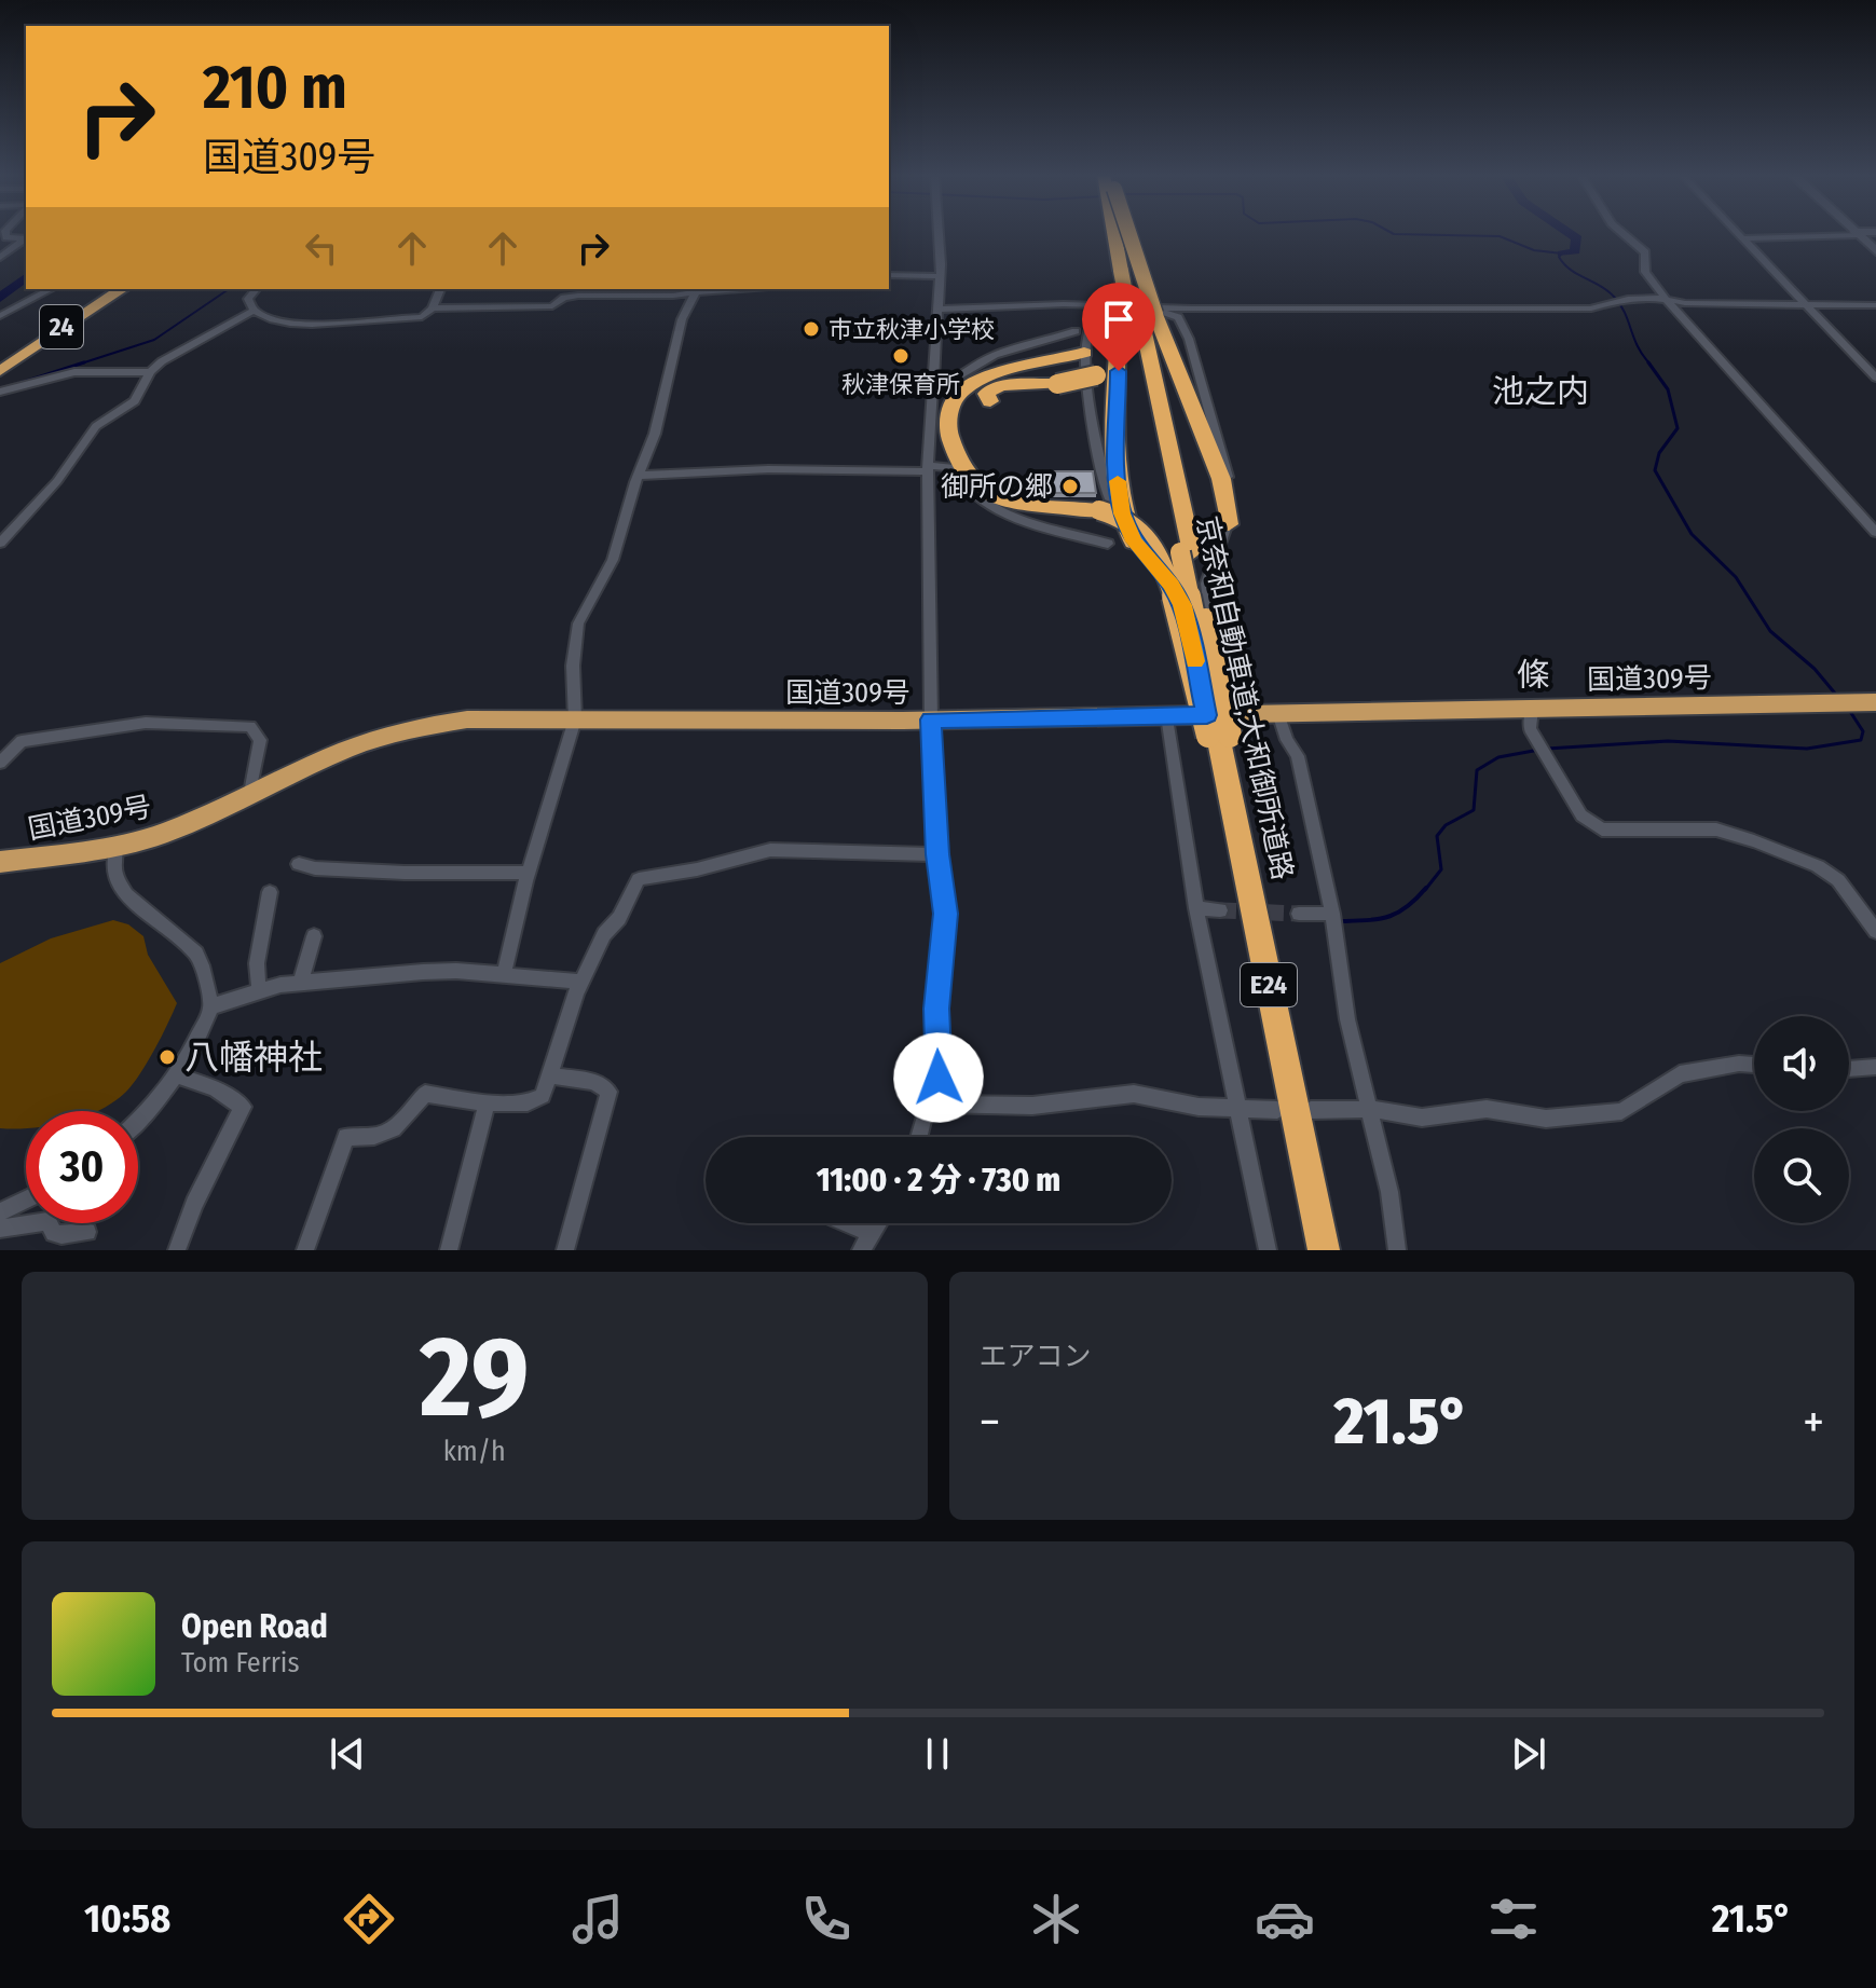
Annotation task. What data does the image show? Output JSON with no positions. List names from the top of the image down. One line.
{"streets":{"highway":["24","国道309号","京奈和自動車道;大和御所道路","E24"]},"crossings":[["国道309号","京奈和自動車道;大和御所道路"]],"districts":["池之内","條"],"places":["市立秋津小学校","秋津保育所","御所の郷","八幡神社"],"page":{"turn":["210 m","国道309号"],"limit":"30","trip":"11:00 · 2 分 · 730 m","tile":[["29","km/h"],"エアコン"],"heat":["−","21.5°","+"],"song":["Open Road","Tom Ferris"],"tabs":["10:58","21.5°"]}}
